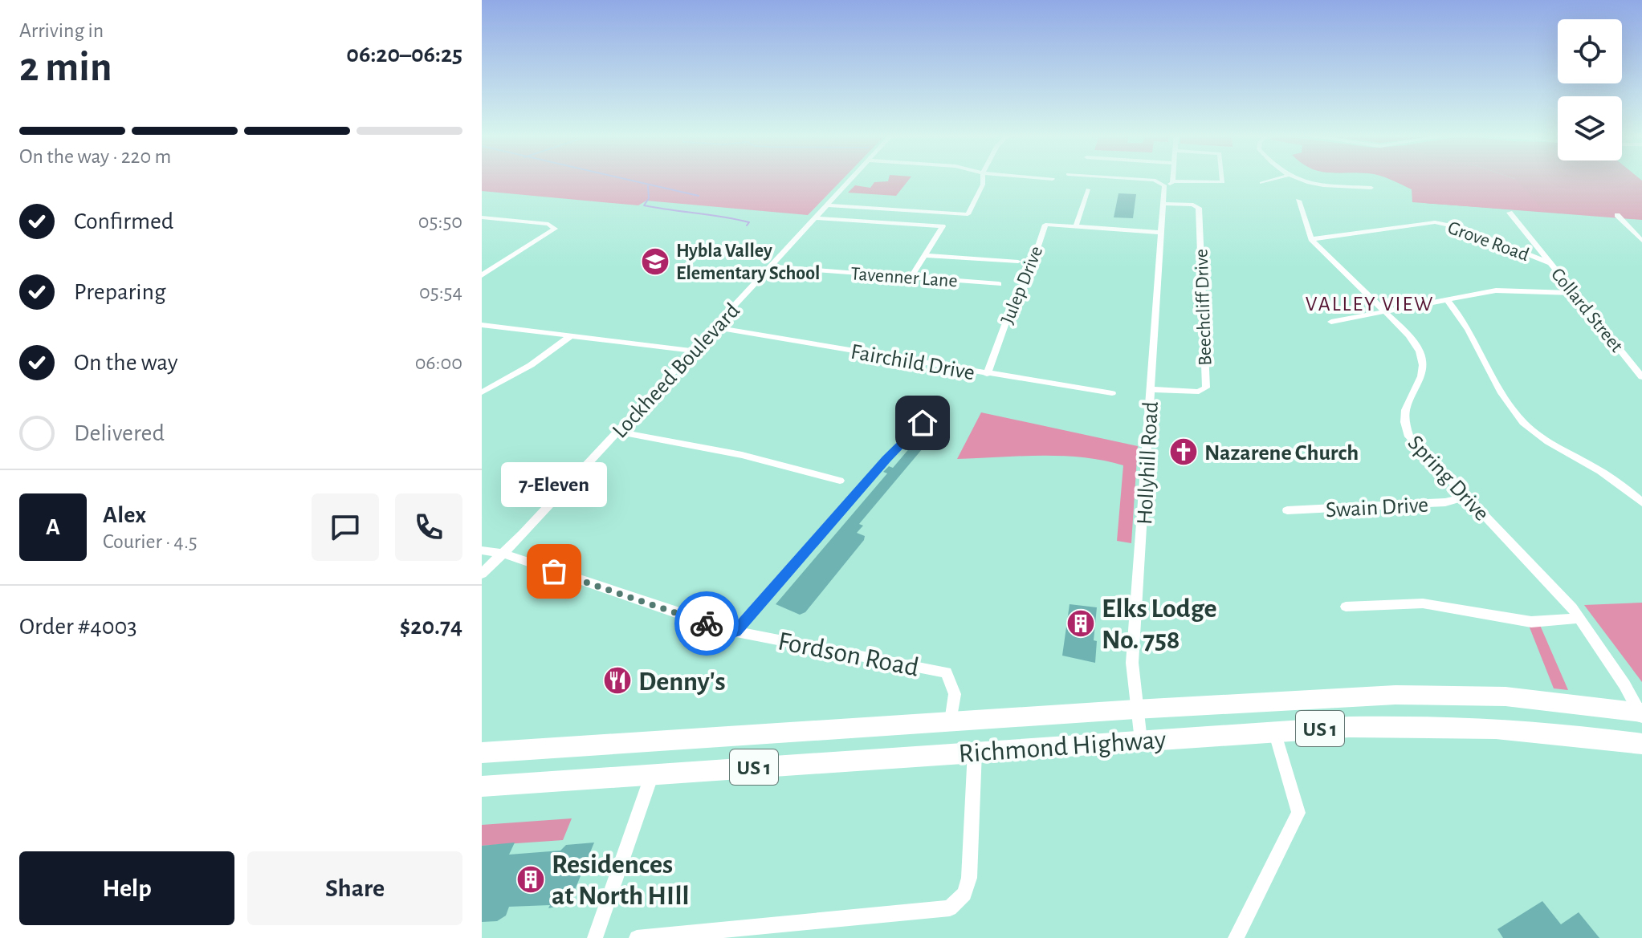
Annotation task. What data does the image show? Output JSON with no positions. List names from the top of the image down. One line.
{"streets":{"highway":["US 1","Richmond Highway"],"street":["Grove Road","Tavenner Lane","Julep Drive","Beechcliff Drive","Collard Street","Fairchild Drive","Lockheed Boulevard","Hollyhill Road","Spring Drive","Swain Drive","Fordson Road"]},"crossings":[["Grove Road","Collard Street"],["Grove Road","Spring Drive"],["Tavenner Lane","Lockheed Boulevard"],["Julep Drive","Fairchild Drive"],["Beechcliff Drive","Hollyhill Road"],["Fairchild Drive","Lockheed Boulevard"],["Lockheed Boulevard","Fordson Road"],["Hollyhill Road","Richmond Highway"],["Spring Drive","Swain Drive"],["Spring Drive","Richmond Highway"],["Fordson Road","Richmond Highway"]],"districts":["VALLEY VIEW"],"places":{"school or university":["Hybla Valley Elementary School"],"church":["Nazarene Church"],"other":["7-Eleven"],"building":["Elks Lodge No. 758","Residences at North HIll"],"restaurant":["Denny's"]},"page":{"heading":["2 min","Arriving in","06:20–06:25"],"panel":["Alex","Courier · 4.5","Order #4003","$20.74"],"bar":"On the way · 220 m","list":[["Confirmed","05:50"],["Preparing","05:54"],["On the way","06:00"],"Delivered"],"bubble":"7-Eleven","round":"A","buttons":["Help","Share"]}}
